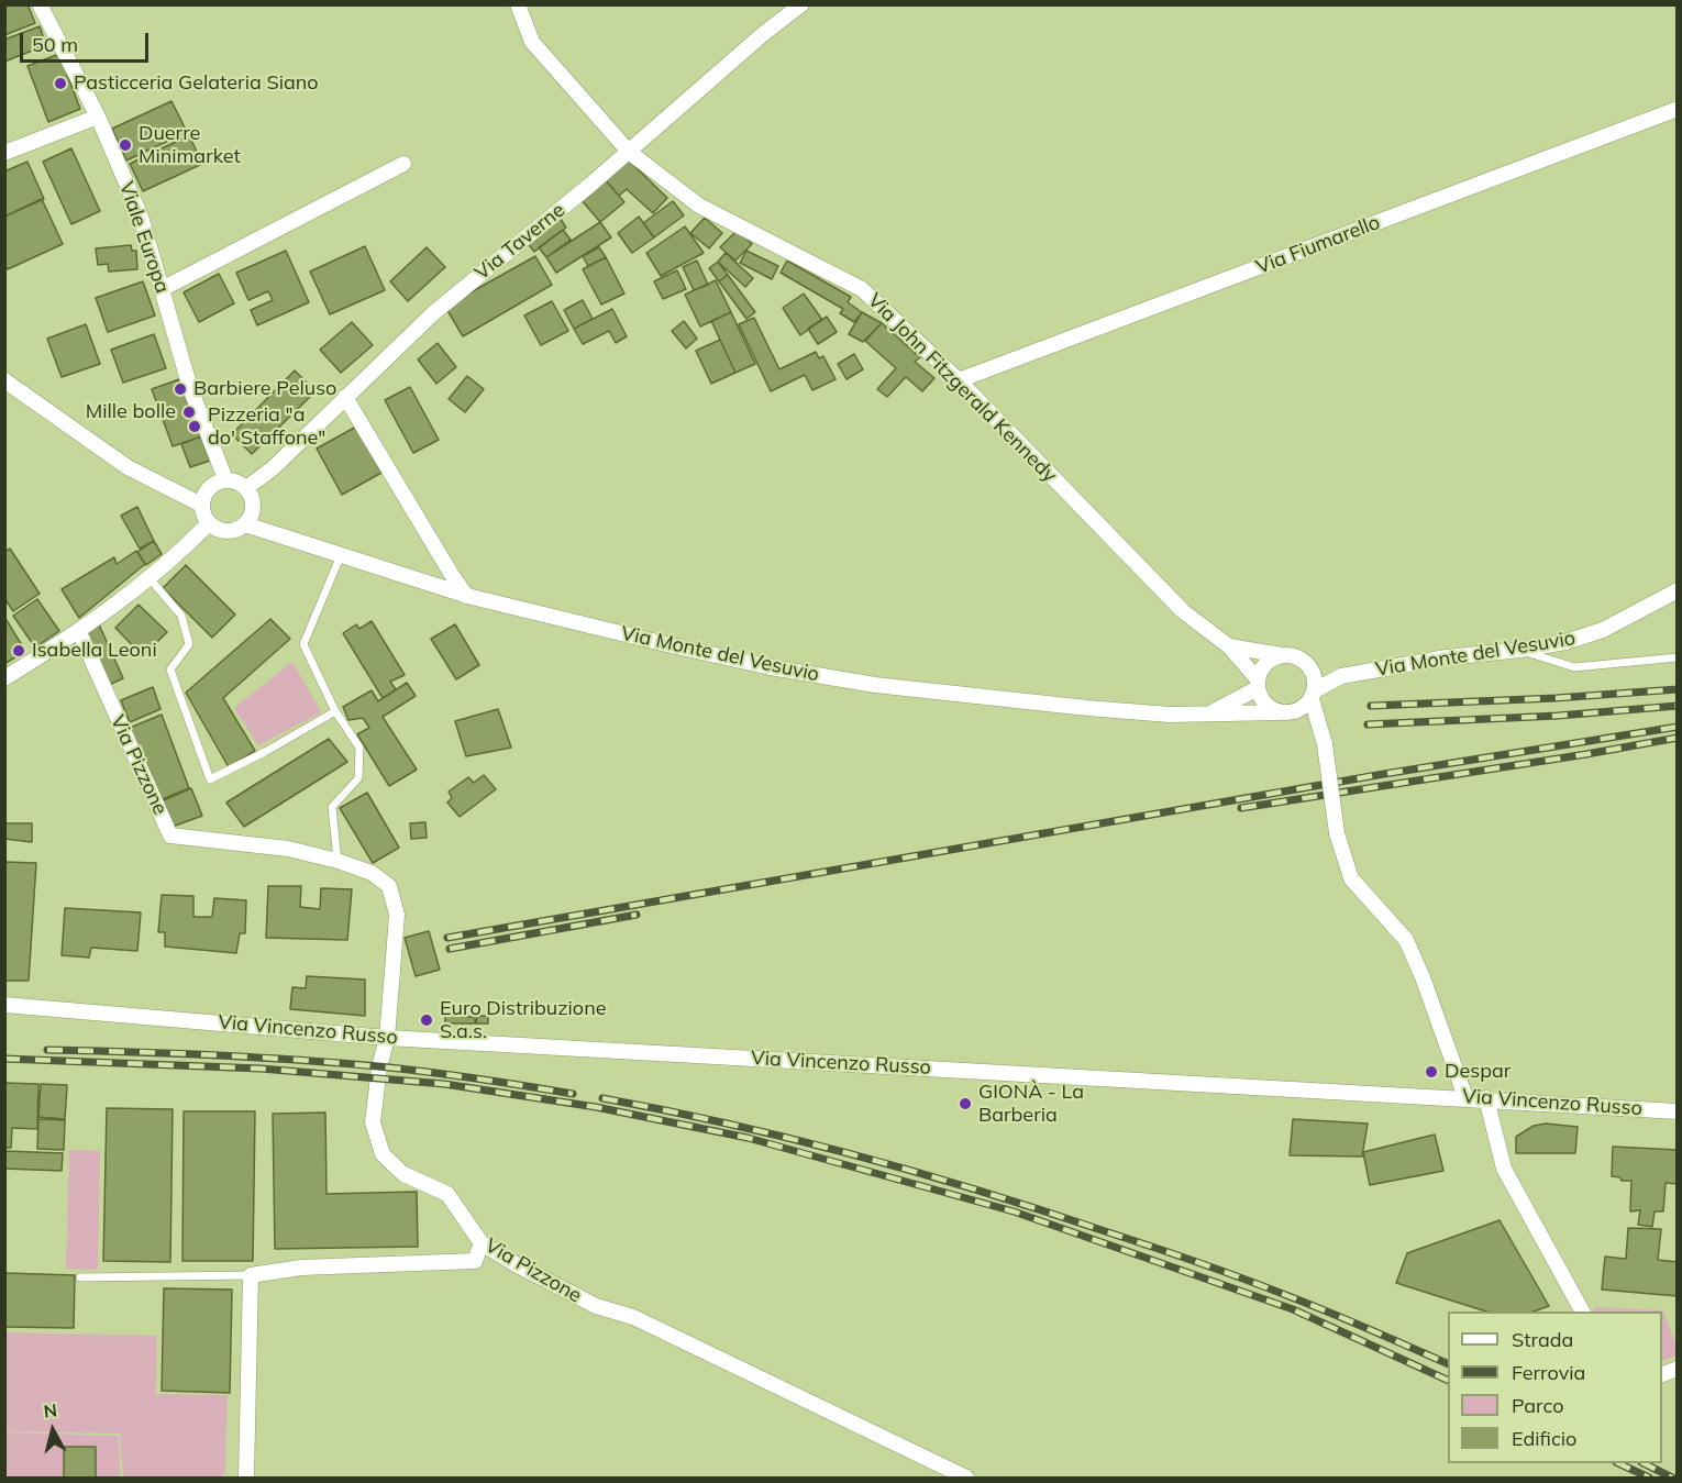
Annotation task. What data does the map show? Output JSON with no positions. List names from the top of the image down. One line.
{"streets":{"street":["Viale Europa","Via Taverne","Via Fiumarello","Via John Fitzgerald Kennedy","Via Monte del Vesuvio","Via Pizzone","Via Vincenzo Russo"]},"crossings":[["Viale Europa","Via Taverne"],["Viale Europa","Via Monte del Vesuvio"],["Via Taverne","Via John Fitzgerald Kennedy"],["Via Taverne","Via Monte del Vesuvio"],["Via Fiumarello","Via John Fitzgerald Kennedy"],["Via John Fitzgerald Kennedy","Via Monte del Vesuvio"],["Via Pizzone","Via Vincenzo Russo"]],"places":["Pasticceria Gelateria Siano","Duerre Minimarket","Barbiere Peluso","Mille bolle","Pizzeria \"a do' Staffone\"","Isabella Leoni","Euro Distribuzione S.a.s.","Despar","GIONÀ - La Barberia"],"legend":["Strada","Ferrovia","Parco","Edificio"],"scale_bar":"50 m","north":"top"}
